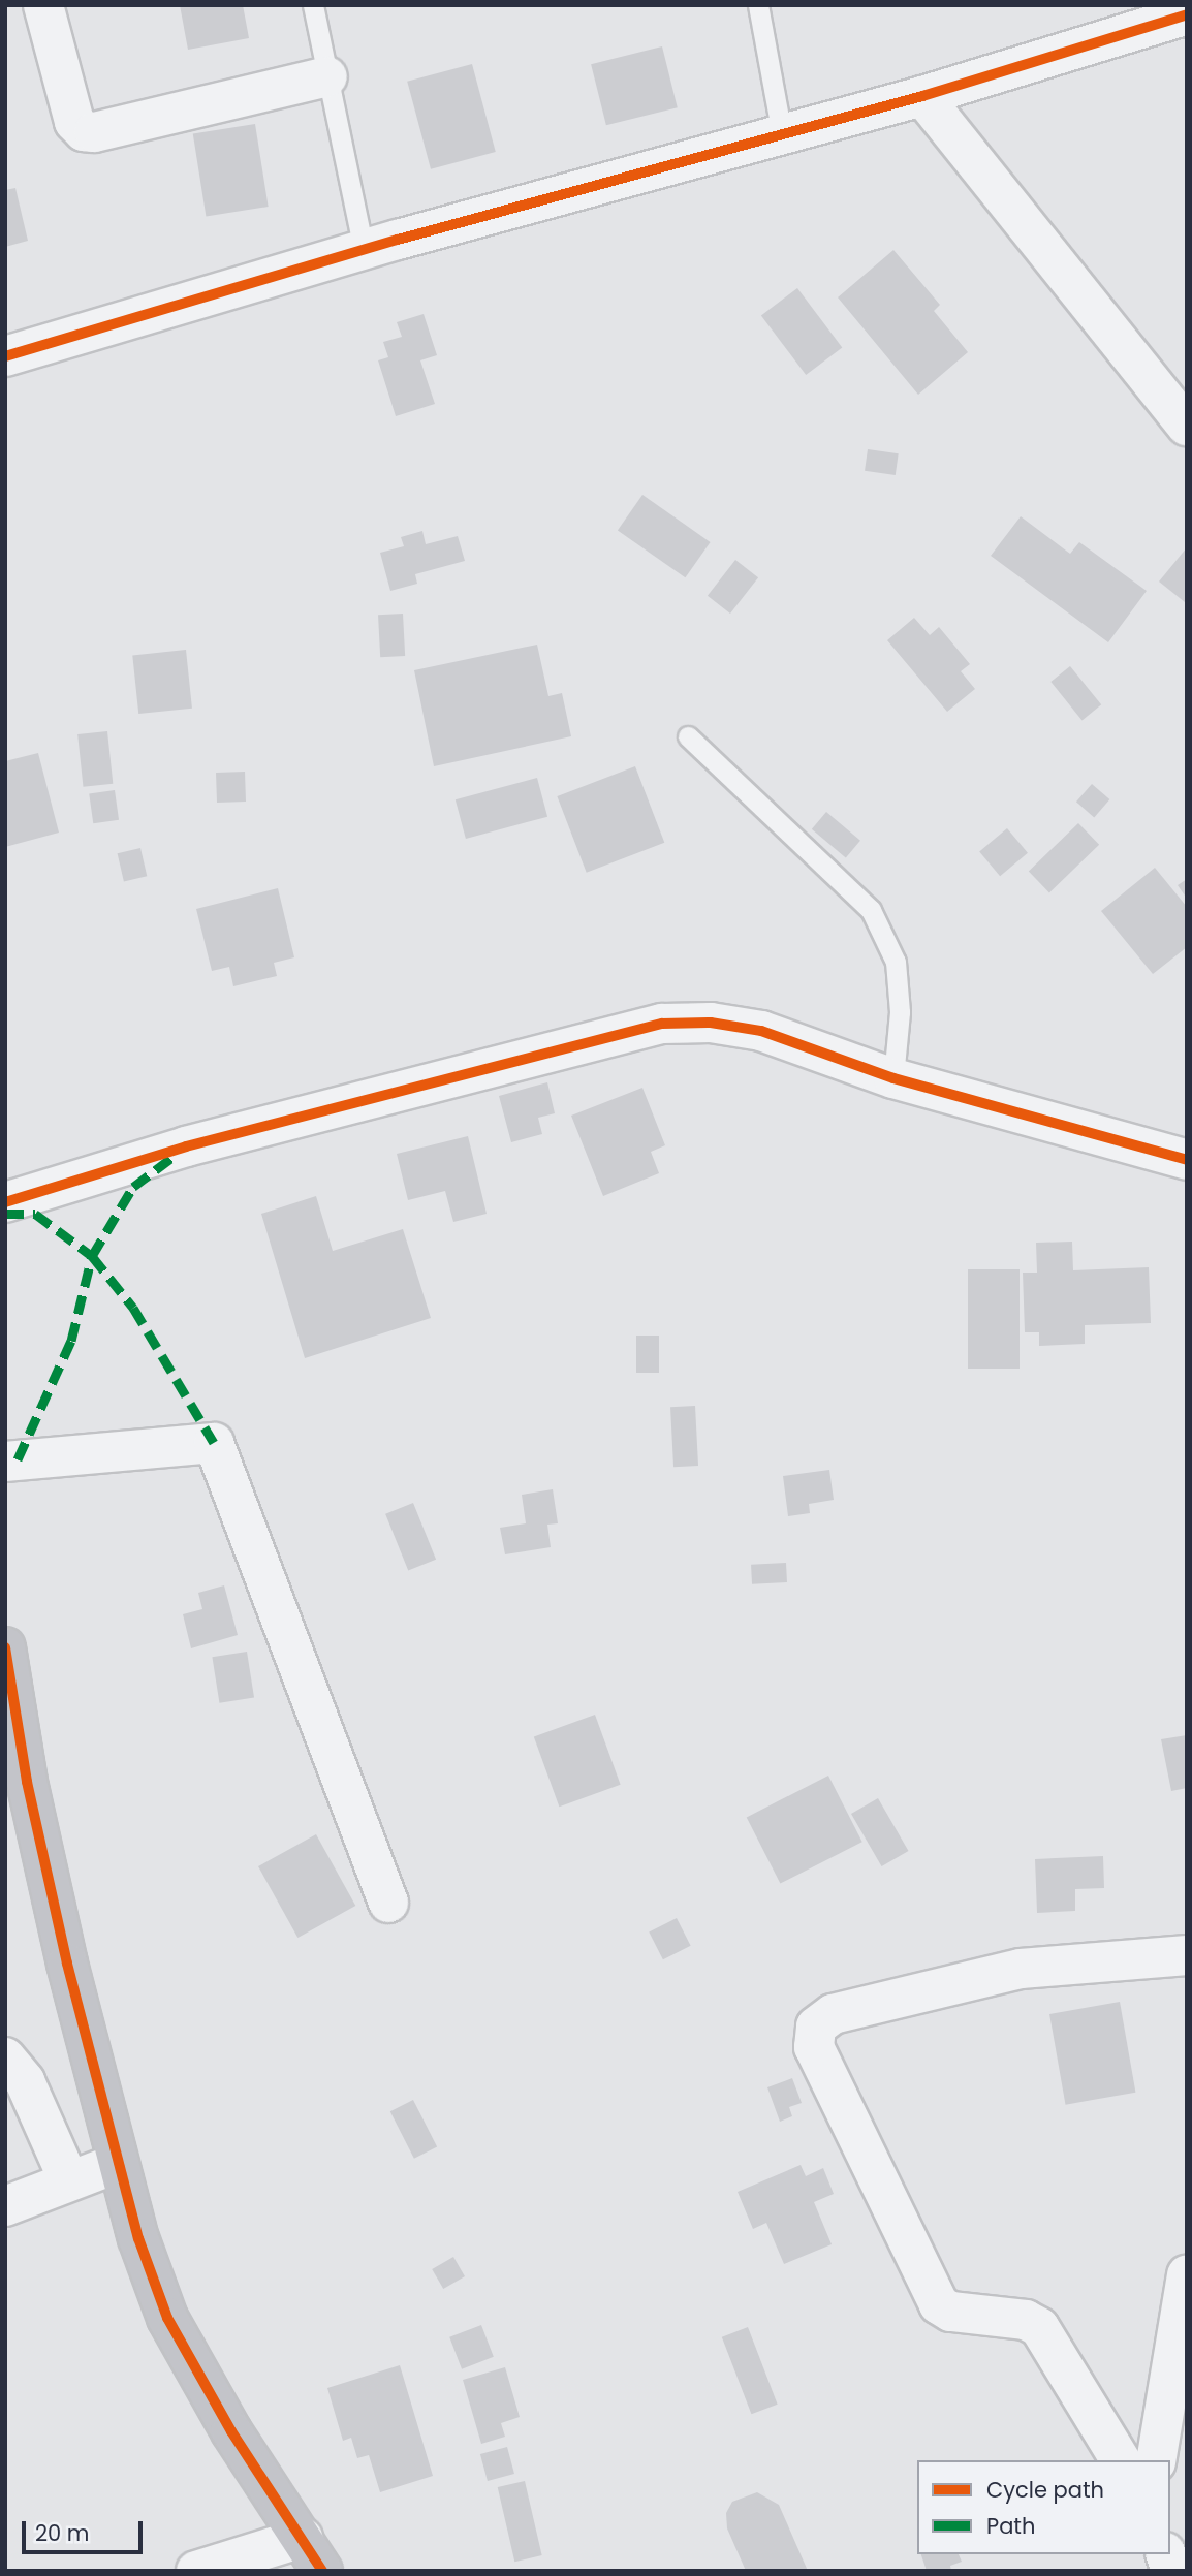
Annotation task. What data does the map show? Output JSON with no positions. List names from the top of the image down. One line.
{"legend":["Cycle path","Path"],"scale_bar":"20 m"}
